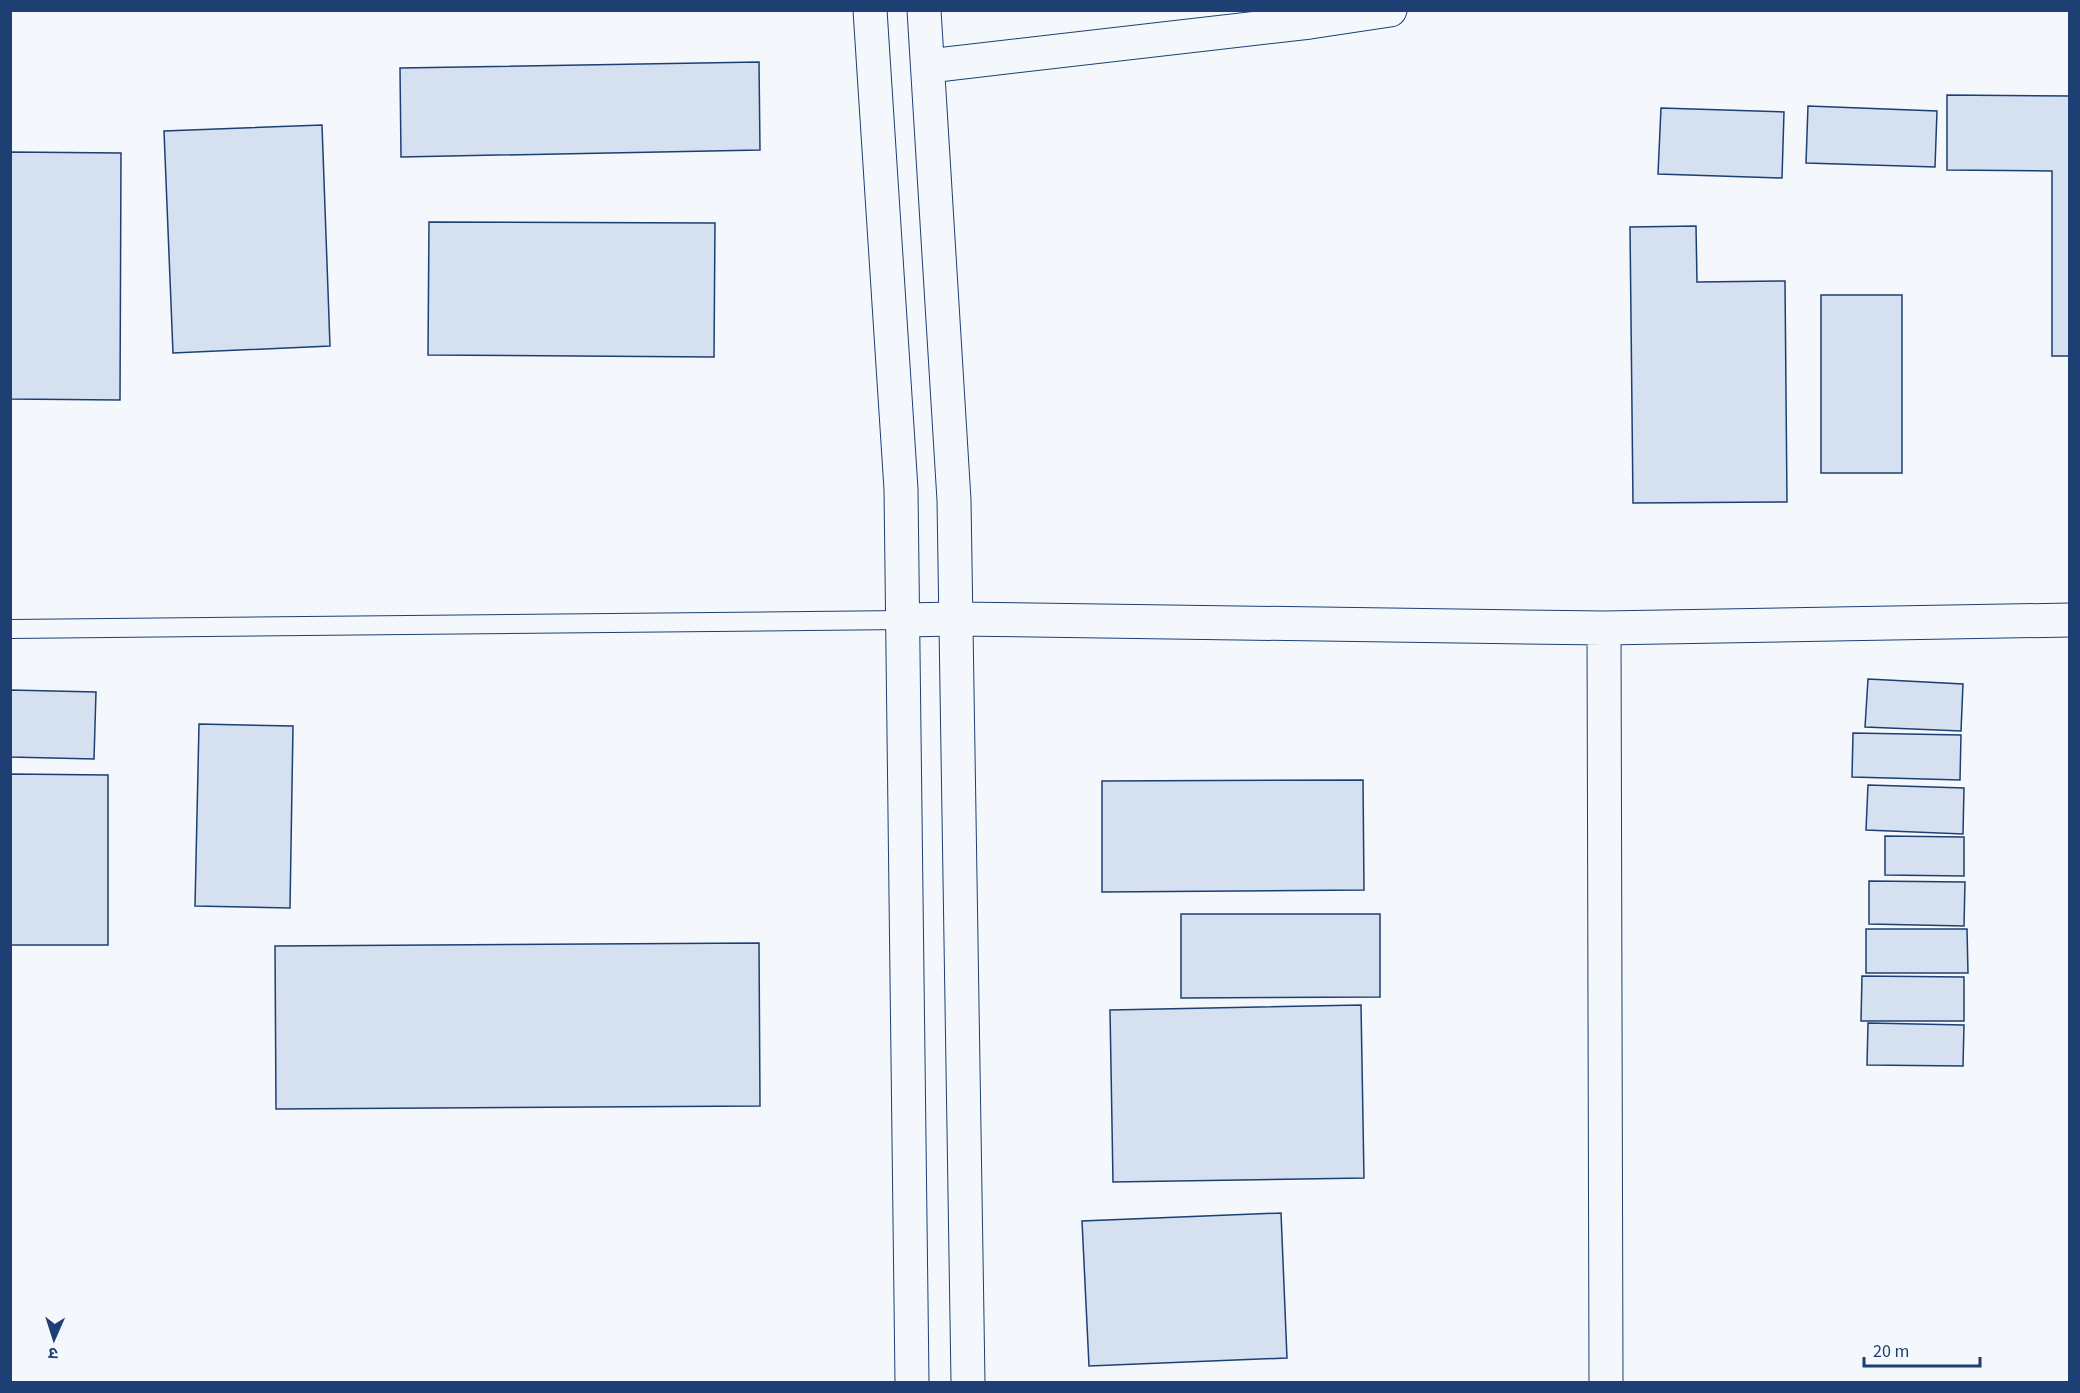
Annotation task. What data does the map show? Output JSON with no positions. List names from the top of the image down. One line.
{"scale_bar":"20 m","north":"bottom"}
